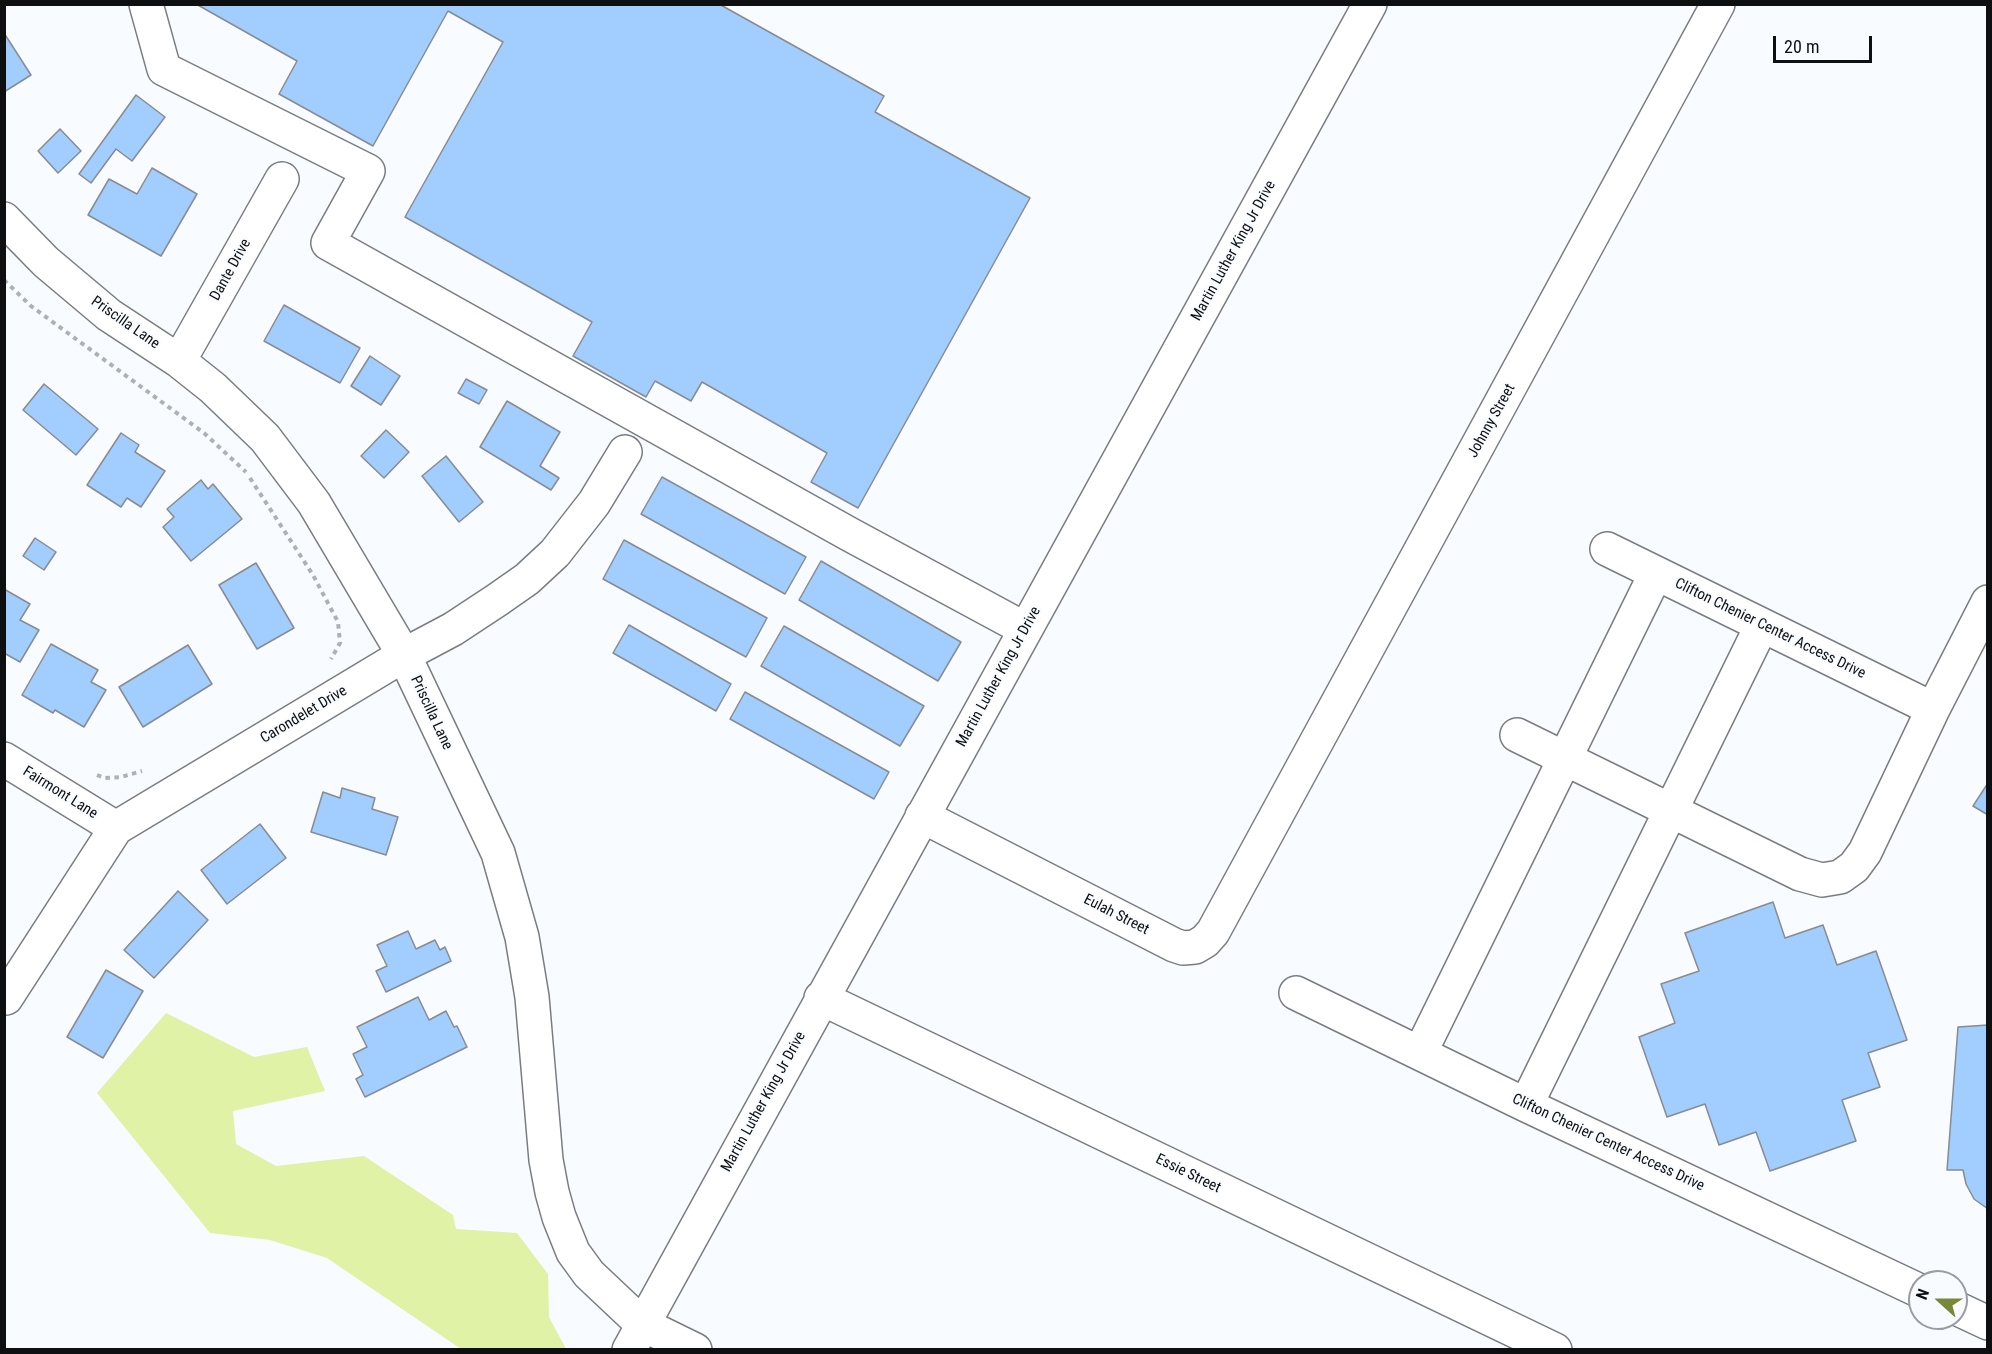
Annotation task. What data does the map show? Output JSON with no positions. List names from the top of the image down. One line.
{"streets":{"street":["Martin Luther King Jr Drive","Dante Drive","Priscilla Lane","Johnny Street","Clifton Chenier Center Access Drive","Carondelet Drive","Fairmont Lane","Eulah Street","Essie Street"]},"crossings":[["Martin Luther King Jr Drive","Priscilla Lane"],["Martin Luther King Jr Drive","Eulah Street"],["Martin Luther King Jr Drive","Essie Street"],["Dante Drive","Priscilla Lane"],["Priscilla Lane","Carondelet Drive"],["Johnny Street","Eulah Street"],["Carondelet Drive","Fairmont Lane"]],"scale_bar":"20 m","north":"left"}
